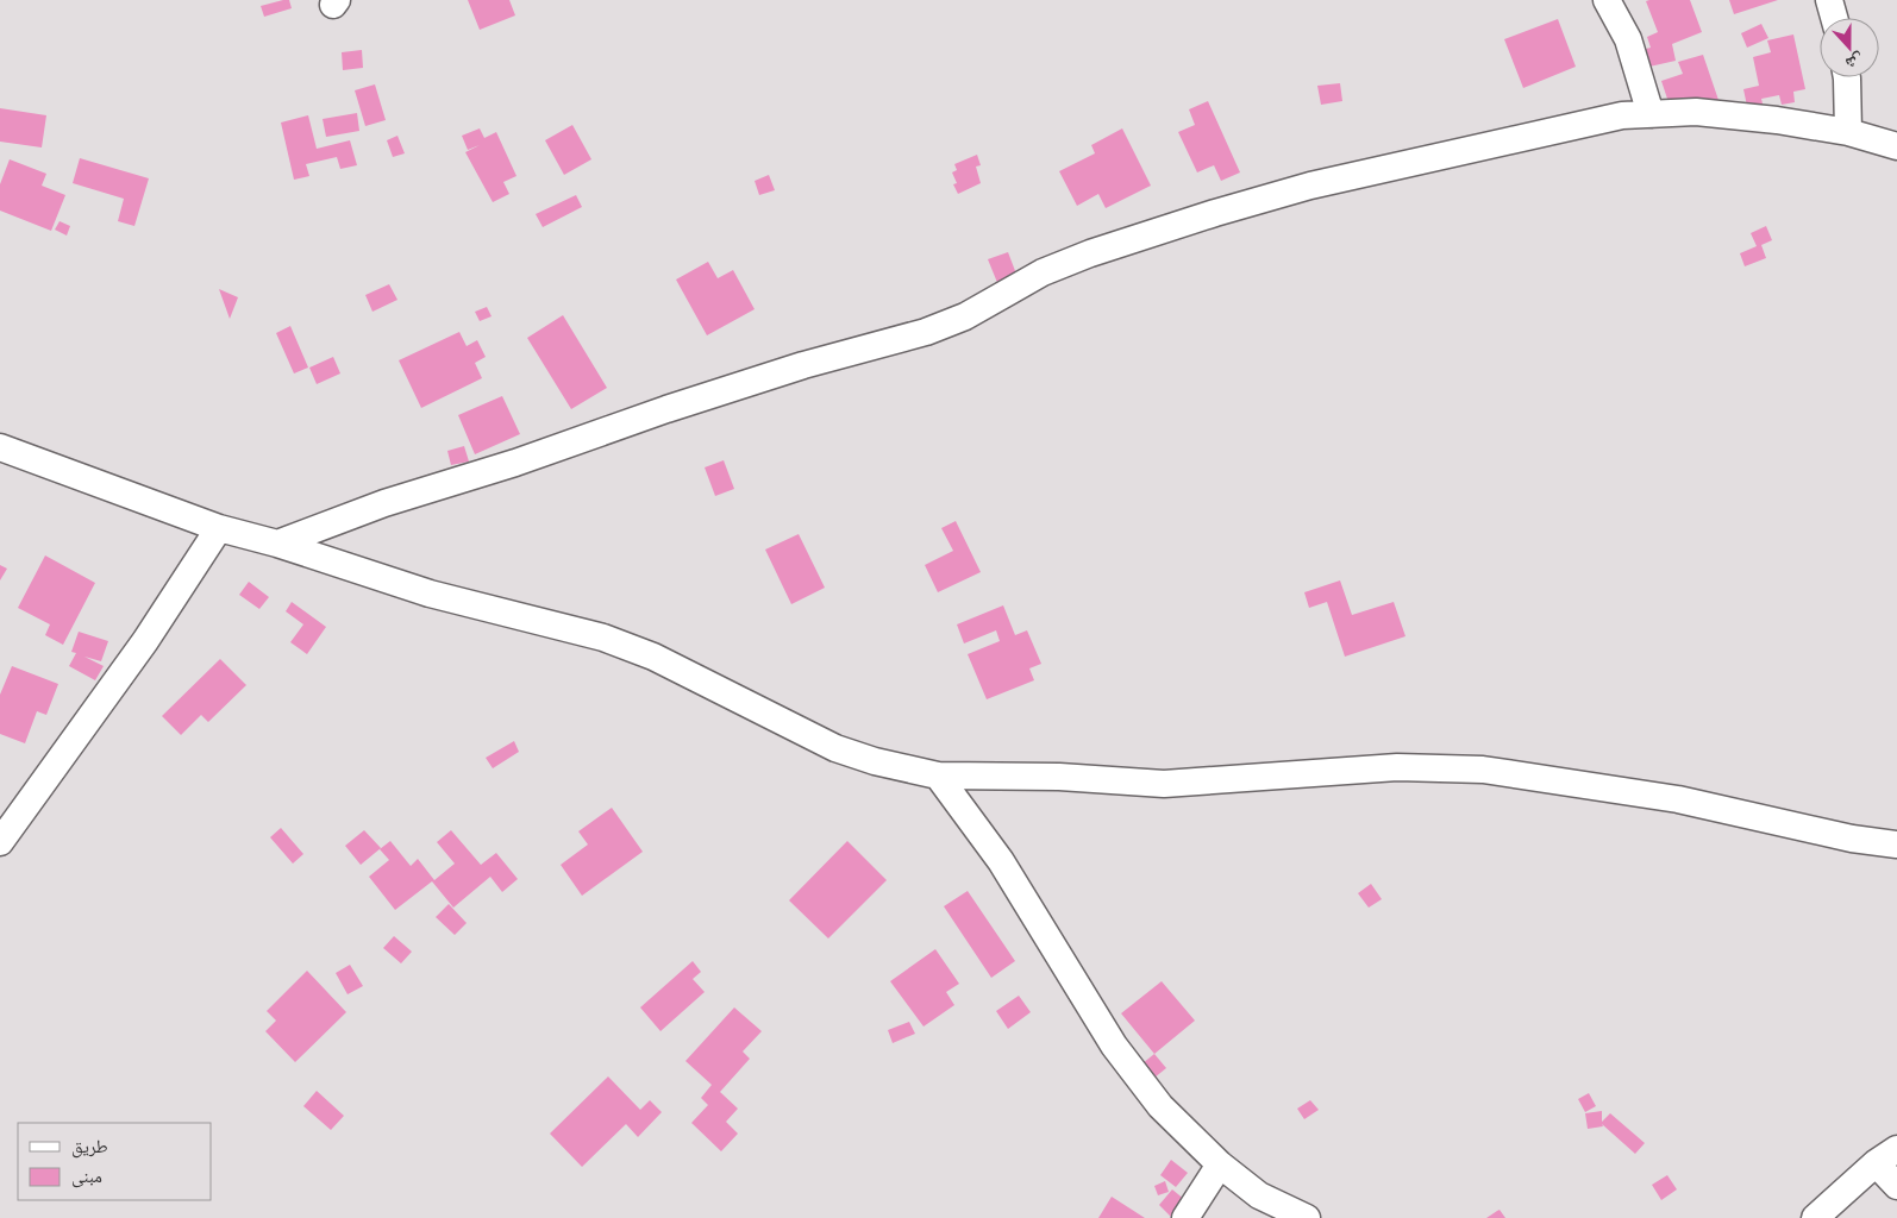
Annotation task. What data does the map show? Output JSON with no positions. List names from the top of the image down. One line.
{"legend":["طريق","مبنى"],"north":"bottom"}
